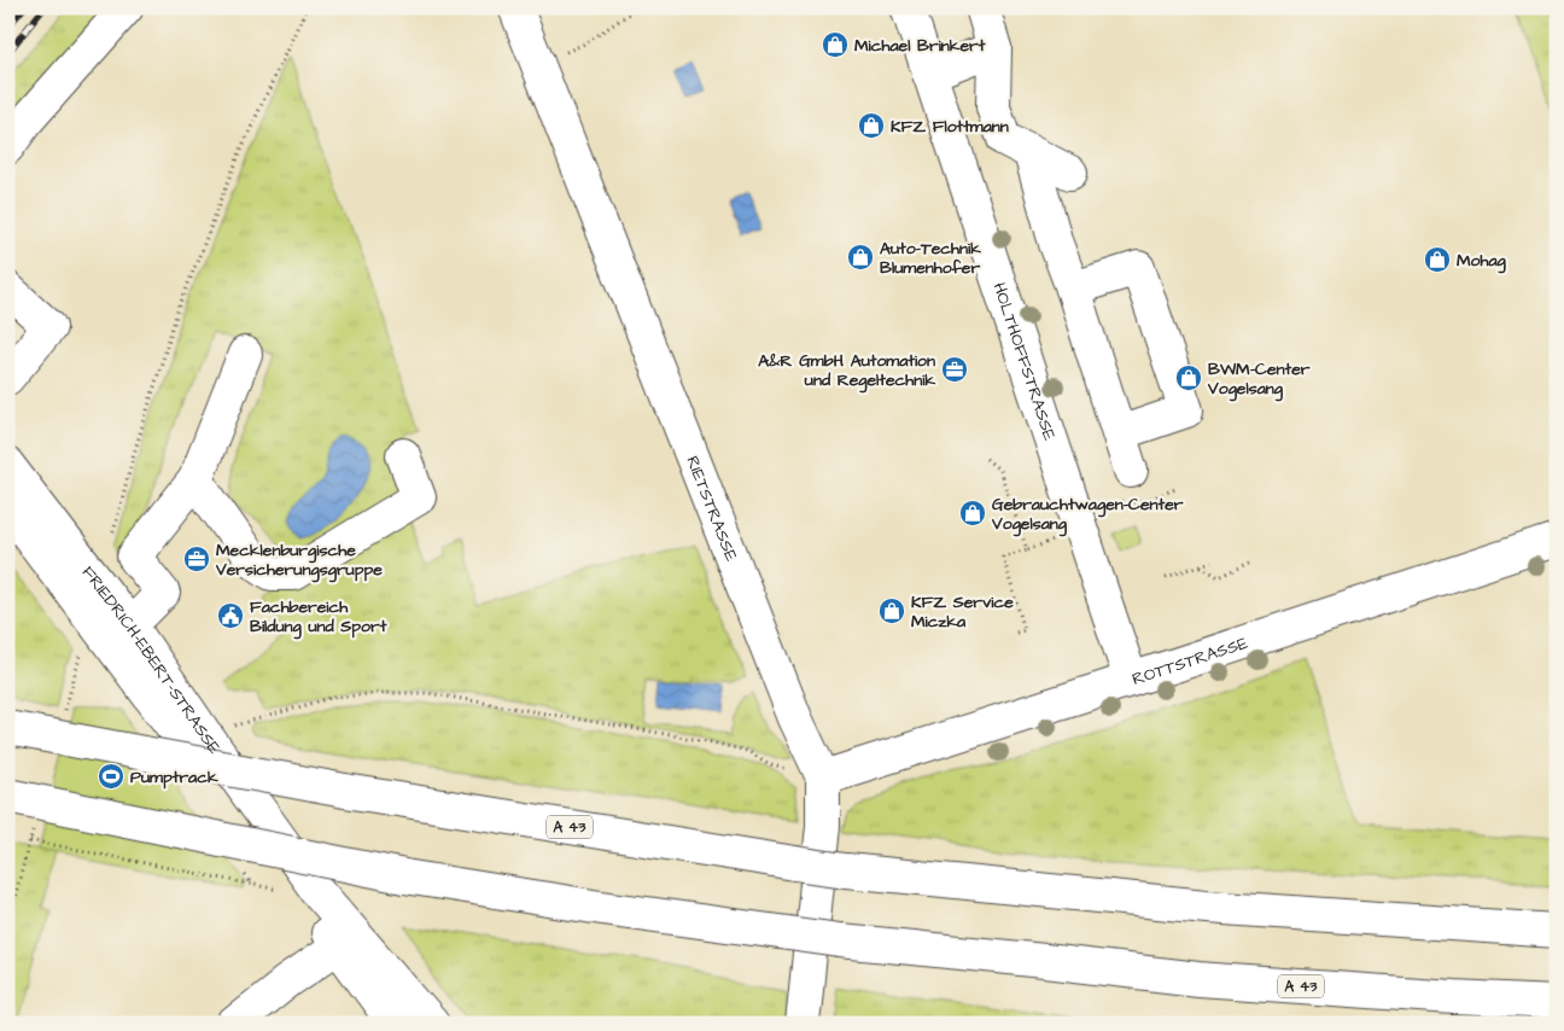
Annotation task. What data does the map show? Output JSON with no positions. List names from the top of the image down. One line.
{"streets":{"main road":["HOLTHOFFSTRASSE","RIETSTRASSE","FRIEDRICH-EBERT-STRASSE","ROTTSTRASSE","A 43"]},"crossings":[["HOLTHOFFSTRASSE","ROTTSTRASSE"],["RIETSTRASSE","ROTTSTRASSE"]],"places":{"shop":["Michael Brinkert","KFZ Flottmann","Auto-Technik Blumenhofer","Mohag","BWM-Center Vogelsang","Gebrauchtwagen-Center Vogelsang","KFZ Service Miczka"],"office":["A&R GmbH Automation und Regeltechnik","Mecklenburgische Versicherungsgruppe"],"public building":["Fachbereich Bildung und Sport"],"sports":["Pumptrack"]}}
